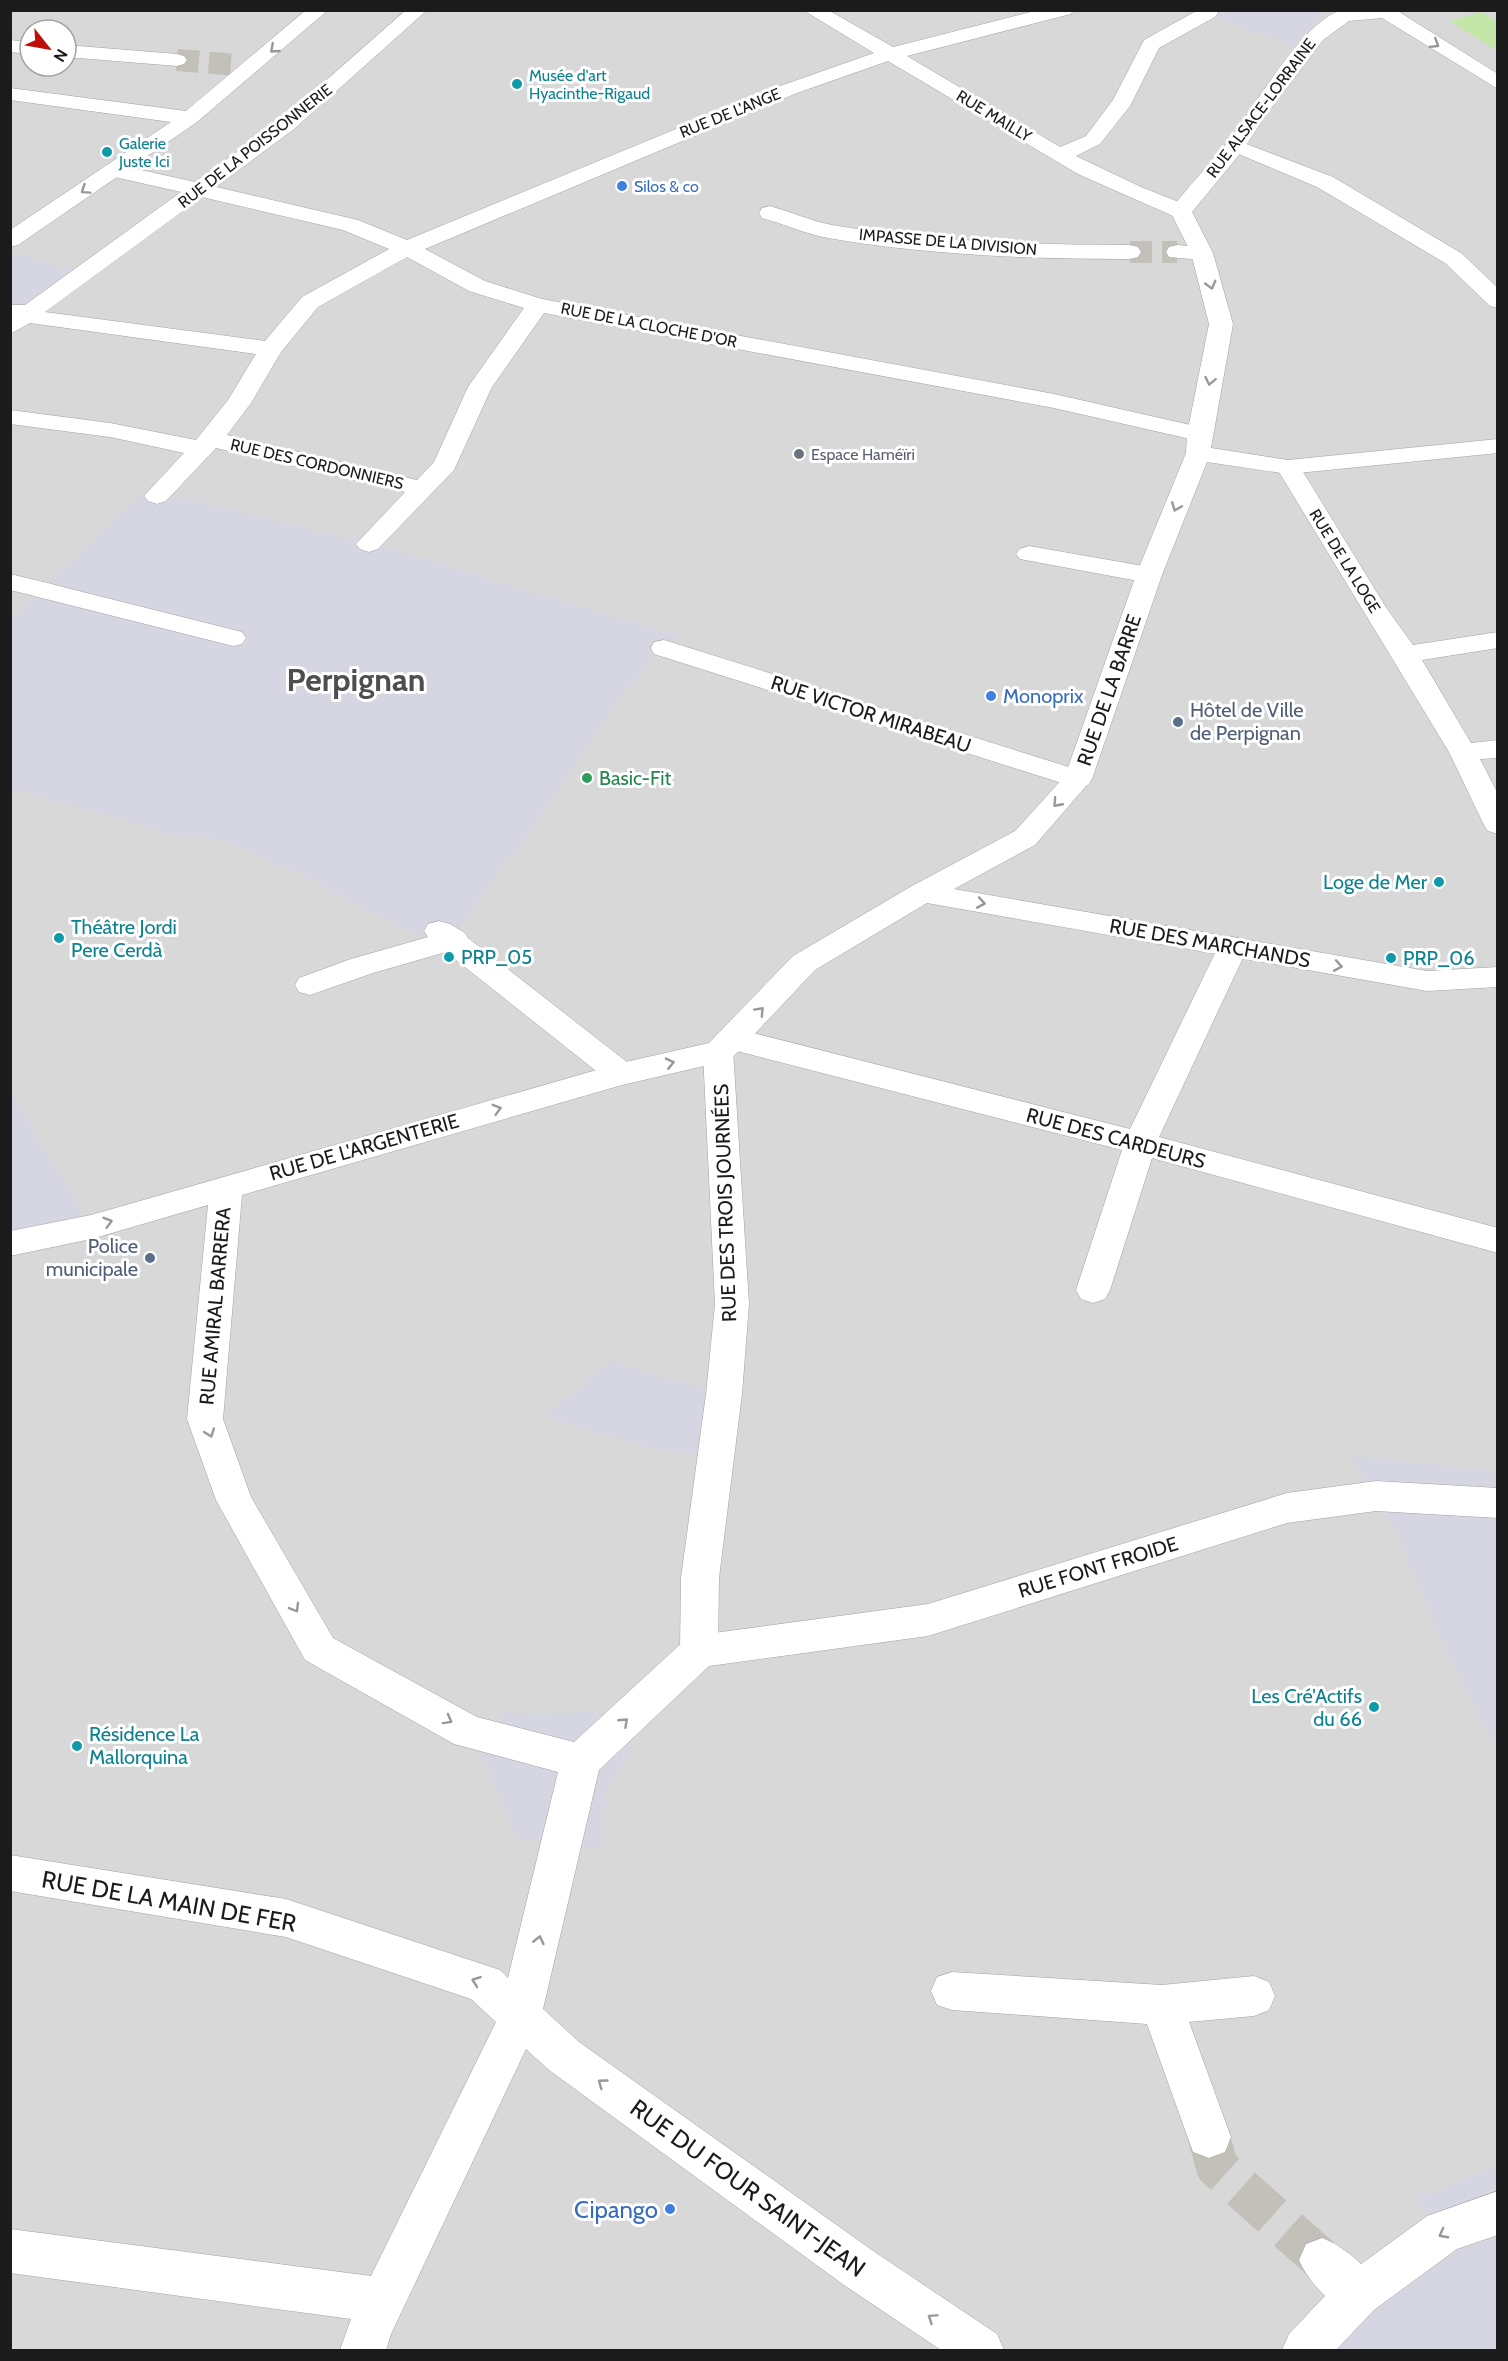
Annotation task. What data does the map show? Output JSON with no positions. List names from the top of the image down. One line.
{"streets":{"street":["RUE ALSACE-LORRAINE","RUE DE L'ANGE","RUE MAILLY","RUE DE LA POISSONNERIE","IMPASSE DE LA DIVISION","RUE DE LA CLOCHE D'OR","RUE DES CORDONNIERS","RUE DE LA LOGE","RUE DE LA BARRE","RUE VICTOR MIRABEAU","RUE DES MARCHANDS","RUE DES CARDEURS","RUE DE L'ARGENTERIE","RUE DES TROIS JOURNÉES","RUE AMIRAL BARRERA","RUE FONT FROIDE","RUE DE LA MAIN DE FER","RUE DU FOUR SAINT-JEAN"]},"crossings":[["RUE ALSACE-LORRAINE","RUE MAILLY"],["RUE ALSACE-LORRAINE","RUE DE LA BARRE"],["RUE DE L'ANGE","RUE MAILLY"],["RUE DE L'ANGE","RUE DE LA CLOCHE D'OR"],["RUE DE L'ANGE","RUE DES CORDONNIERS"],["RUE MAILLY","RUE DE LA BARRE"],["RUE DE LA POISSONNERIE","RUE DE LA CLOCHE D'OR"],["RUE DE LA CLOCHE D'OR","RUE DE LA LOGE"],["RUE DE LA CLOCHE D'OR","RUE DE LA BARRE"],["RUE DE LA BARRE","RUE VICTOR MIRABEAU"],["RUE DE LA BARRE","RUE DES MARCHANDS"],["RUE DES CARDEURS","RUE DE L'ARGENTERIE"],["RUE DES CARDEURS","RUE DES TROIS JOURNÉES"],["RUE DE L'ARGENTERIE","RUE DES TROIS JOURNÉES"],["RUE DE L'ARGENTERIE","RUE AMIRAL BARRERA"],["RUE DES TROIS JOURNÉES","RUE FONT FROIDE"],["RUE DE LA MAIN DE FER","RUE DU FOUR SAINT-JEAN"]],"one_way":["RUE DES MARCHANDS","RUE DE L'ARGENTERIE","RUE AMIRAL BARRERA","RUE DE LA MAIN DE FER","RUE DU FOUR SAINT-JEAN"],"districts":["Perpignan"],"places":["Musée d'art Hyacinthe-Rigaud","Galerie Juste Ici","Silos & co","Espace Haméïri","Monoprix","Hôtel de Ville de Perpignan","Basic-Fit","Loge de Mer","Théâtre Jordi Pere Cerdà","PRP_05","PRP_06","Police municipale","Les Cré'Actifs du 66","Résidence La Mallorquina","Cipango"],"north":"bottom right"}
